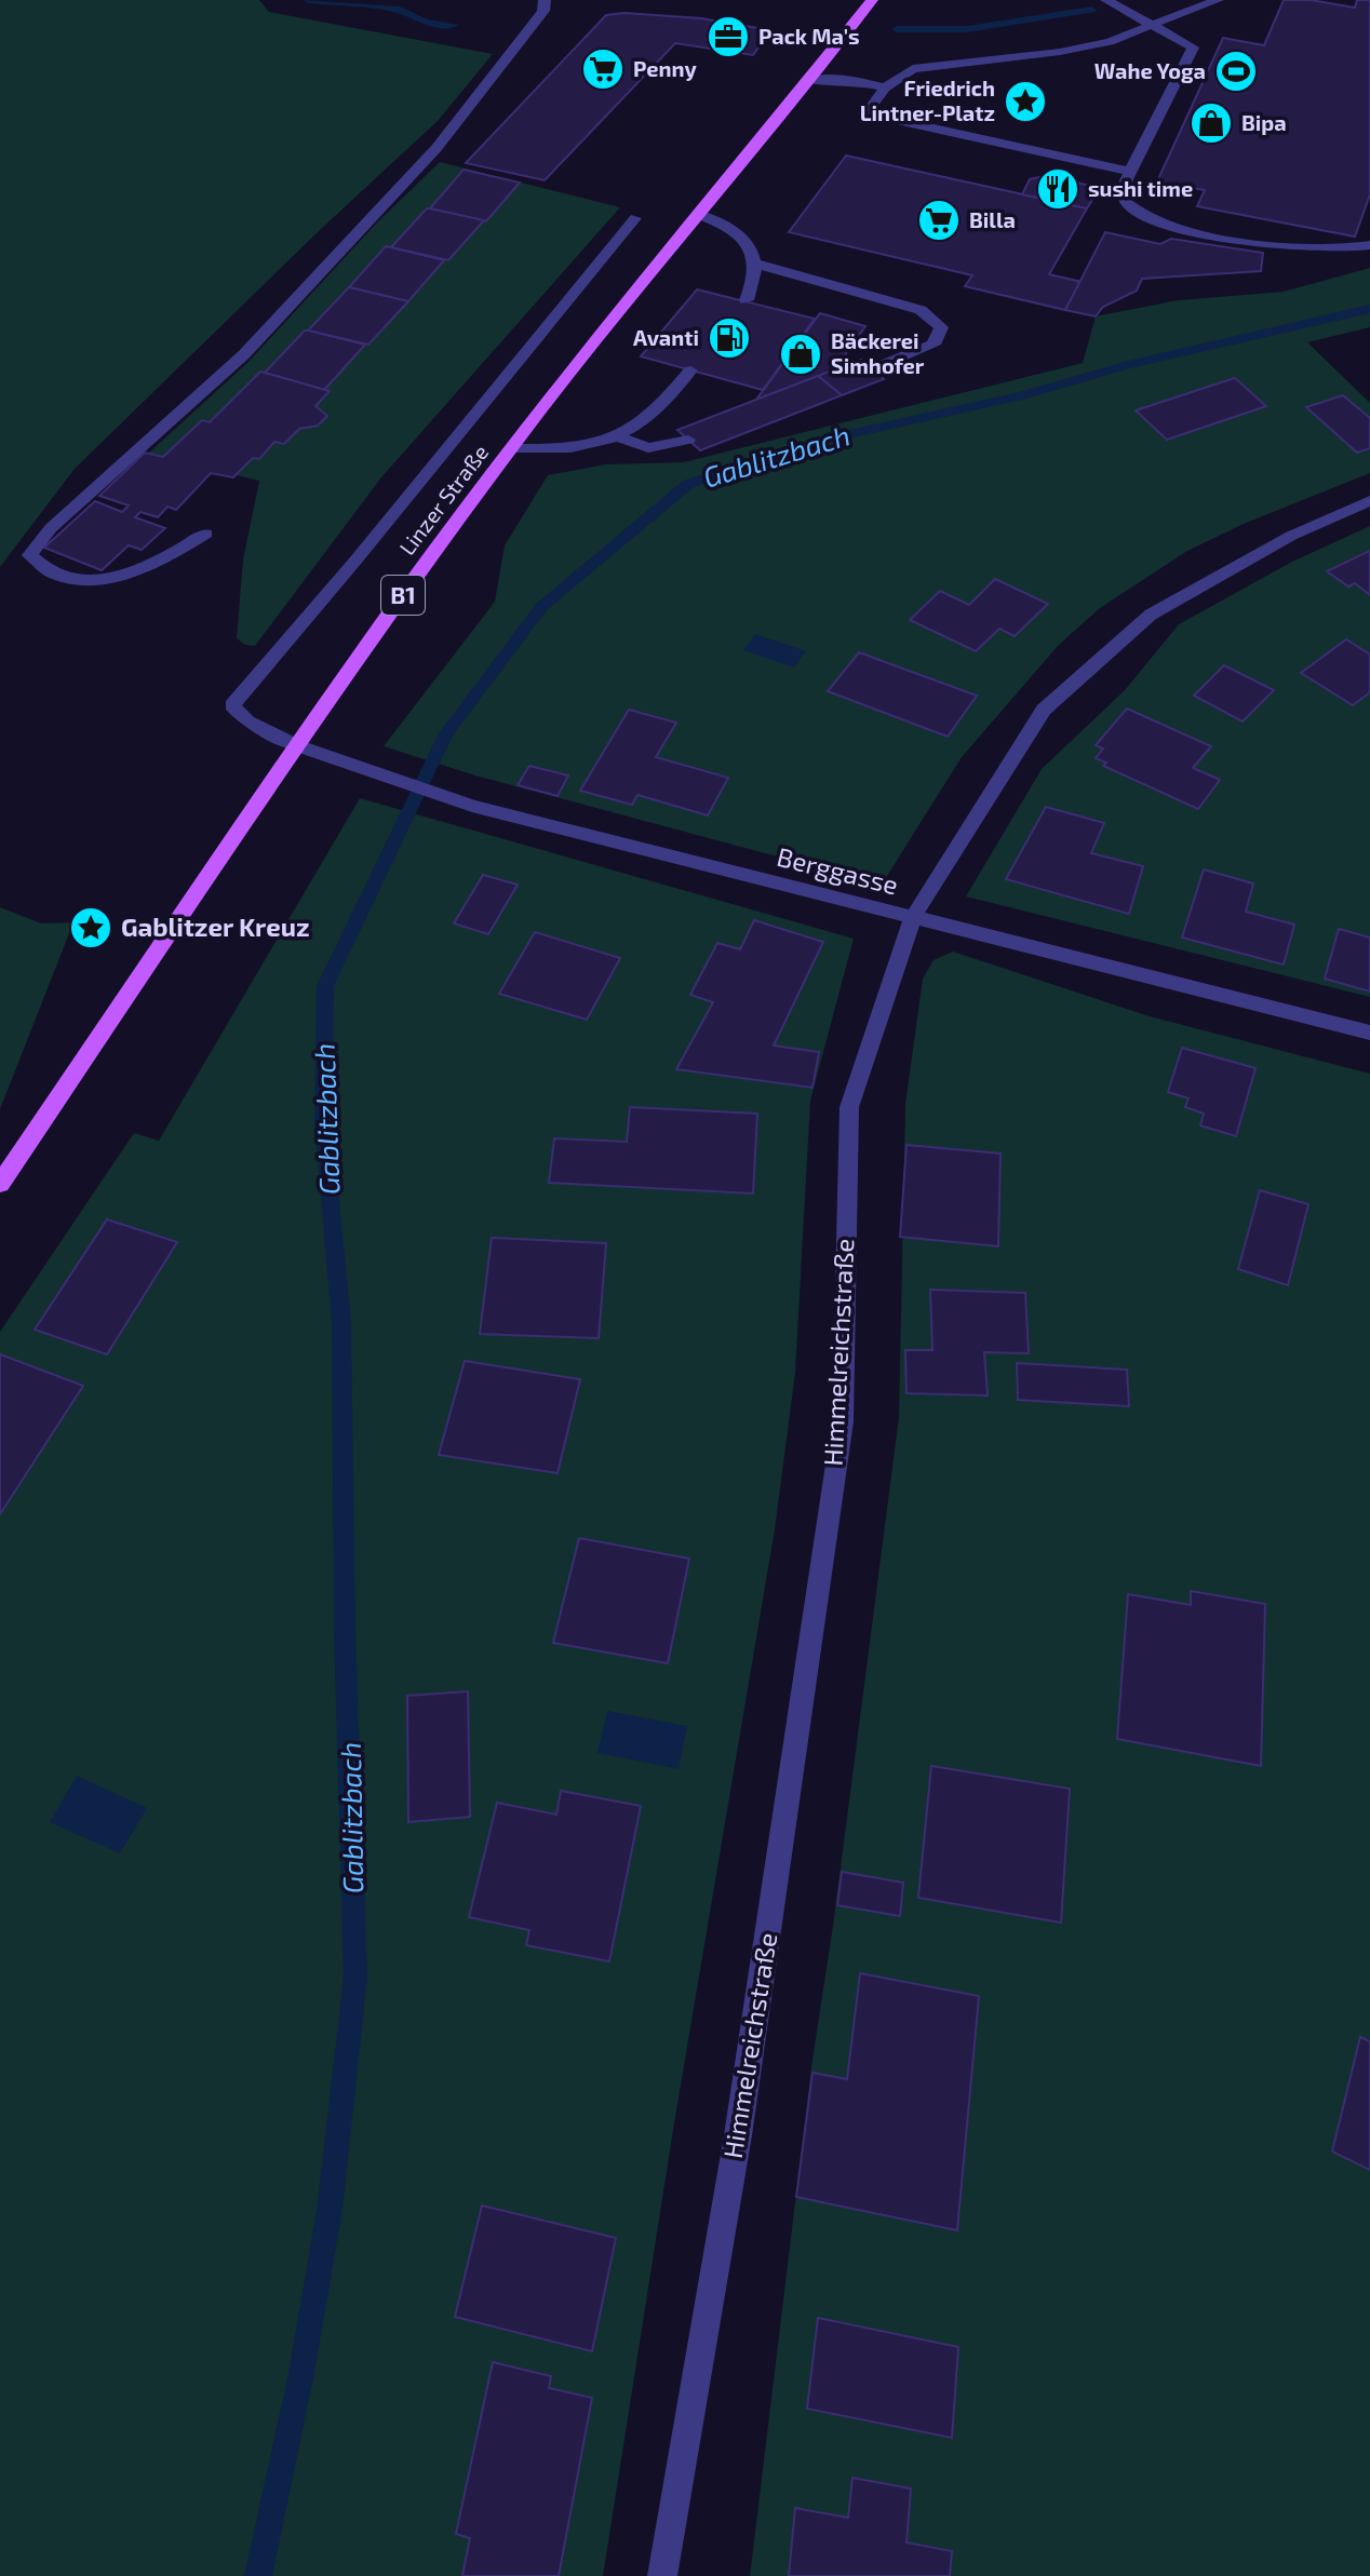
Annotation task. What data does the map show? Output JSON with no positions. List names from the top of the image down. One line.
{"streets":{"main road":["Linzer Straße","B1"],"street":["Berggasse","Himmelreichstraße"]},"crossings":[["Linzer Straße","Berggasse"],["Berggasse","Himmelreichstraße"]],"water":["Gablitzbach"],"places":{"office":["Pack Ma's"],"supermarket":["Penny","Billa"],"sports":["Wahe Yoga"],"place":["Friedrich Lintner-Platz","Gablitzer Kreuz"],"shop":["Bipa","Bäckerei Simhofer"],"restaurant":["sushi time"],"fuel station":["Avanti"]}}
